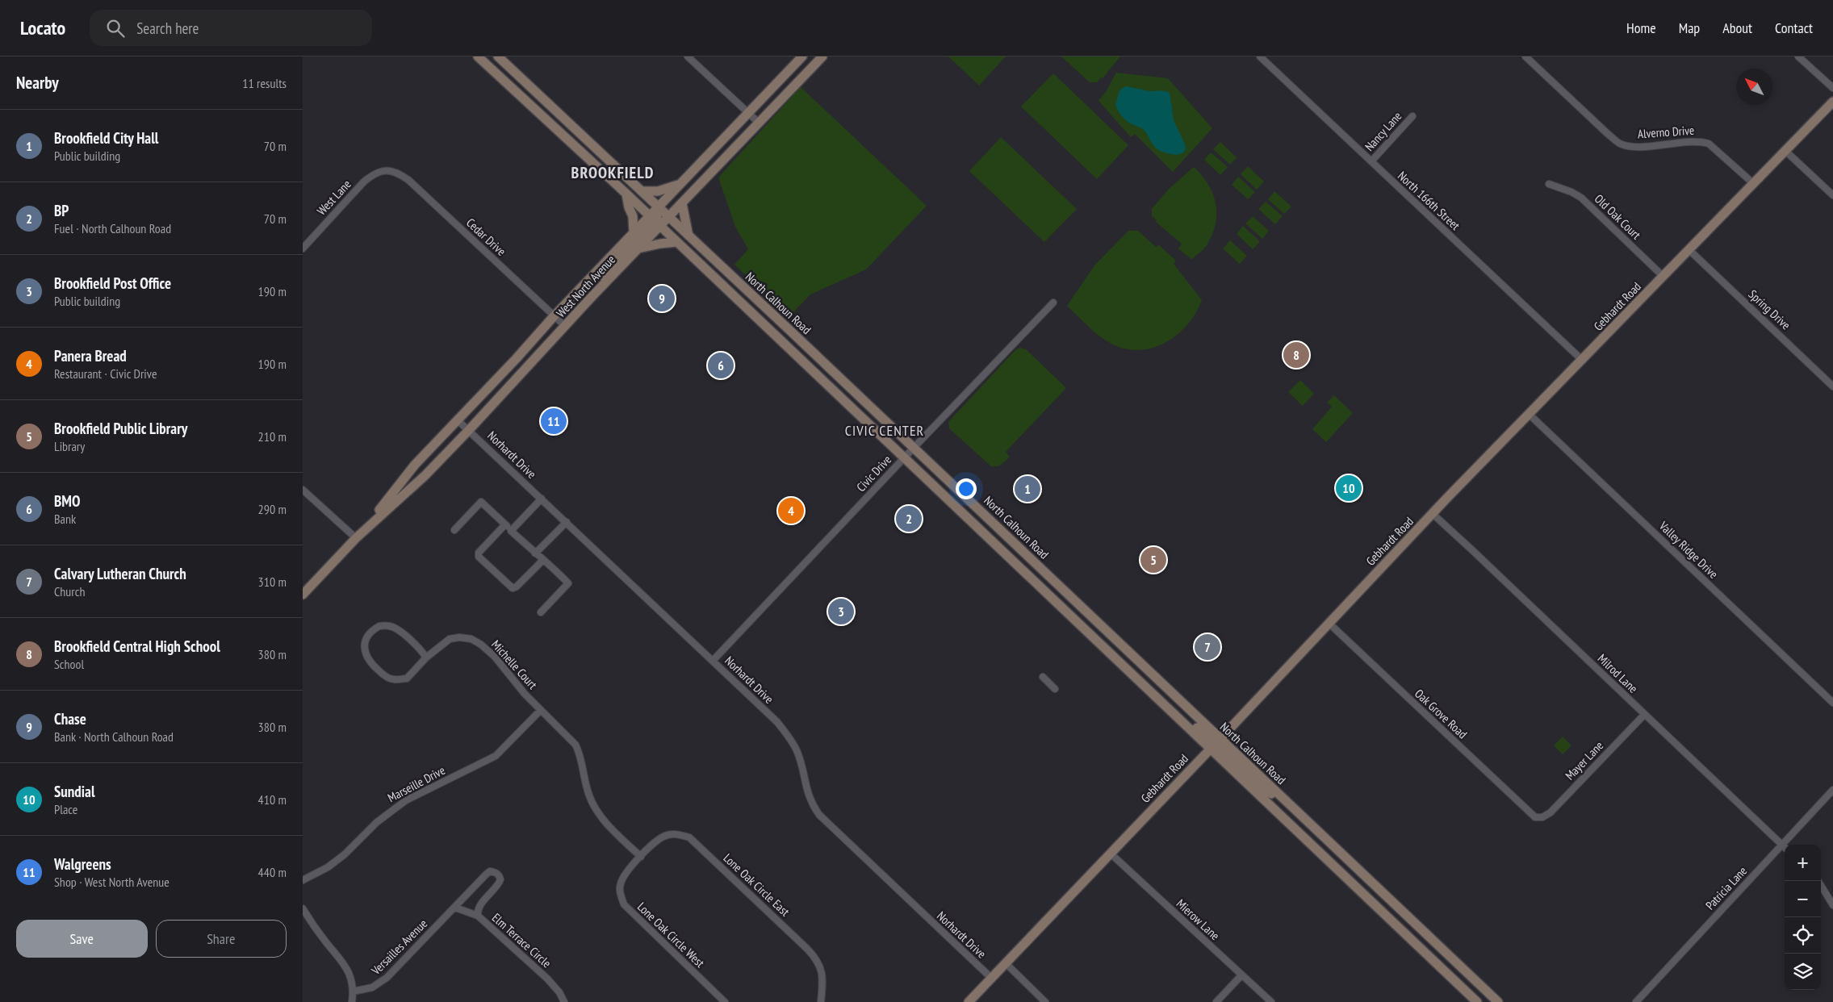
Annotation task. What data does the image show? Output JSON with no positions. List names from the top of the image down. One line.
{"streets":{"main road":["West North Avenue","North Calhoun Road","Gebhardt Road"],"street":["Nancy Lane","Alverno Drive","West Lane","North 166th Street","Old Oak Court","Cedar Drive","Spring Drive","Norhardt Drive","Civic Drive","Valley Ridge Drive","Michelle Court","Milrod Lane","Oak Grove Road","Mayer Lane","Marseille Drive","Lone Oak Circle East","Patricia Lane","Mierow Lane","Lone Oak Circle West","Elm Terrace Circle","Versailles Avenue"]},"crossings":[["Nancy Lane","North 166th Street"],["Alverno Drive","Gebhardt Road"],["West Lane","Cedar Drive"],["North 166th Street","Gebhardt Road"],["Old Oak Court","Gebhardt Road"],["Cedar Drive","West North Avenue"],["West North Avenue","North Calhoun Road"],["West North Avenue","Norhardt Drive"],["North Calhoun Road","Gebhardt Road"],["North Calhoun Road","Civic Drive"],["Gebhardt Road","Spring Drive"],["Gebhardt Road","Norhardt Drive"],["Gebhardt Road","Valley Ridge Drive"],["Gebhardt Road","Milrod Lane"],["Gebhardt Road","Oak Grove Road"],["Gebhardt Road","Mierow Lane"],["Norhardt Drive","Civic Drive"],["Michelle Court","Marseille Drive"],["Michelle Court","Lone Oak Circle East"],["Michelle Court","Lone Oak Circle West"],["Milrod Lane","Mayer Lane"],["Milrod Lane","Patricia Lane"],["Oak Grove Road","Mayer Lane"],["Lone Oak Circle East","Lone Oak Circle West"],["Elm Terrace Circle","Versailles Avenue"]],"districts":["BROOKFIELD","CIVIC CENTER"],"north":"top left","page":{"header":"Locato","search":"Search here","nav":["Home","Map","About","Contact"],"heading":["Nearby","11 results"],"list":[{"mark":"1","name":"Brookfield City Hall","note":"Public building","value":"70 m"},{"mark":"2","name":"BP","note":"Fuel · North Calhoun Road","value":"70 m"},{"mark":"3","name":"Brookfield Post Office","note":"Public building","value":"190 m"},{"mark":"4","name":"Panera Bread","note":"Restaurant · Civic Drive","value":"190 m"},{"mark":"5","name":"Brookfield Public Library","note":"Library","value":"210 m"},{"mark":"6","name":"BMO","note":"Bank","value":"290 m"},{"mark":"7","name":"Calvary Lutheran Church","note":"Church","value":"310 m"},{"mark":"8","name":"Brookfield Central High School","note":"School","value":"380 m"},{"mark":"9","name":"Chase","note":"Bank · North Calhoun Road","value":"380 m"},{"mark":"10","name":"Sundial","note":"Place","value":"410 m"},{"mark":"11","name":"Walgreens","note":"Shop · West North Avenue","value":"440 m"}],"pins":["9","8","6","11","10","1","4","2","5","3","7"],"map_buttons":["+","−"],"buttons":["Save","Share"]}}
